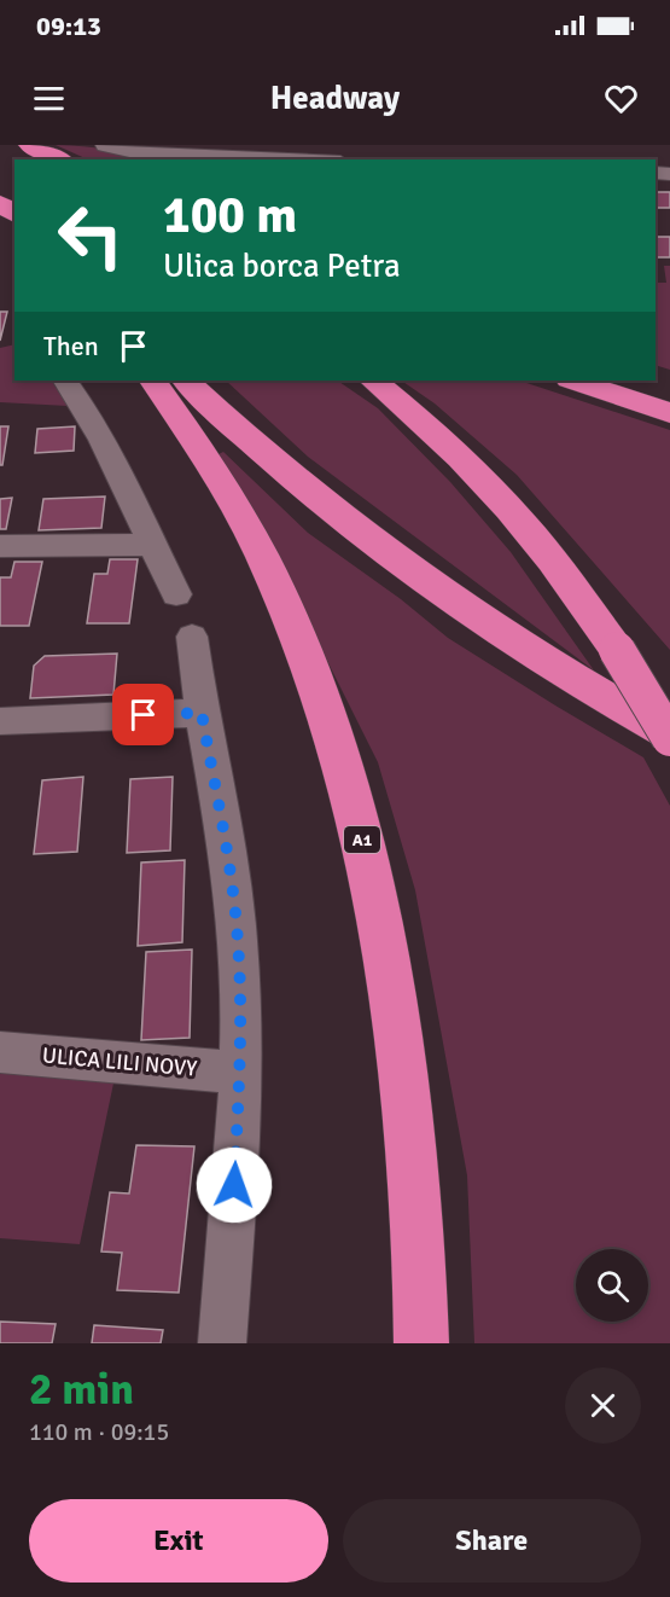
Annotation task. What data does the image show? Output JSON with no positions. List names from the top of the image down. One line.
{"streets":{"highway":["A1"],"street":["ULICA LILI NOVY"]},"page":{"status":"09:13","header":"Headway","turn":["100 m","Ulica borca Petra"],"then":"Then","heading":["2 min","110 m · 09:15"],"buttons":["Exit","Share"]}}
